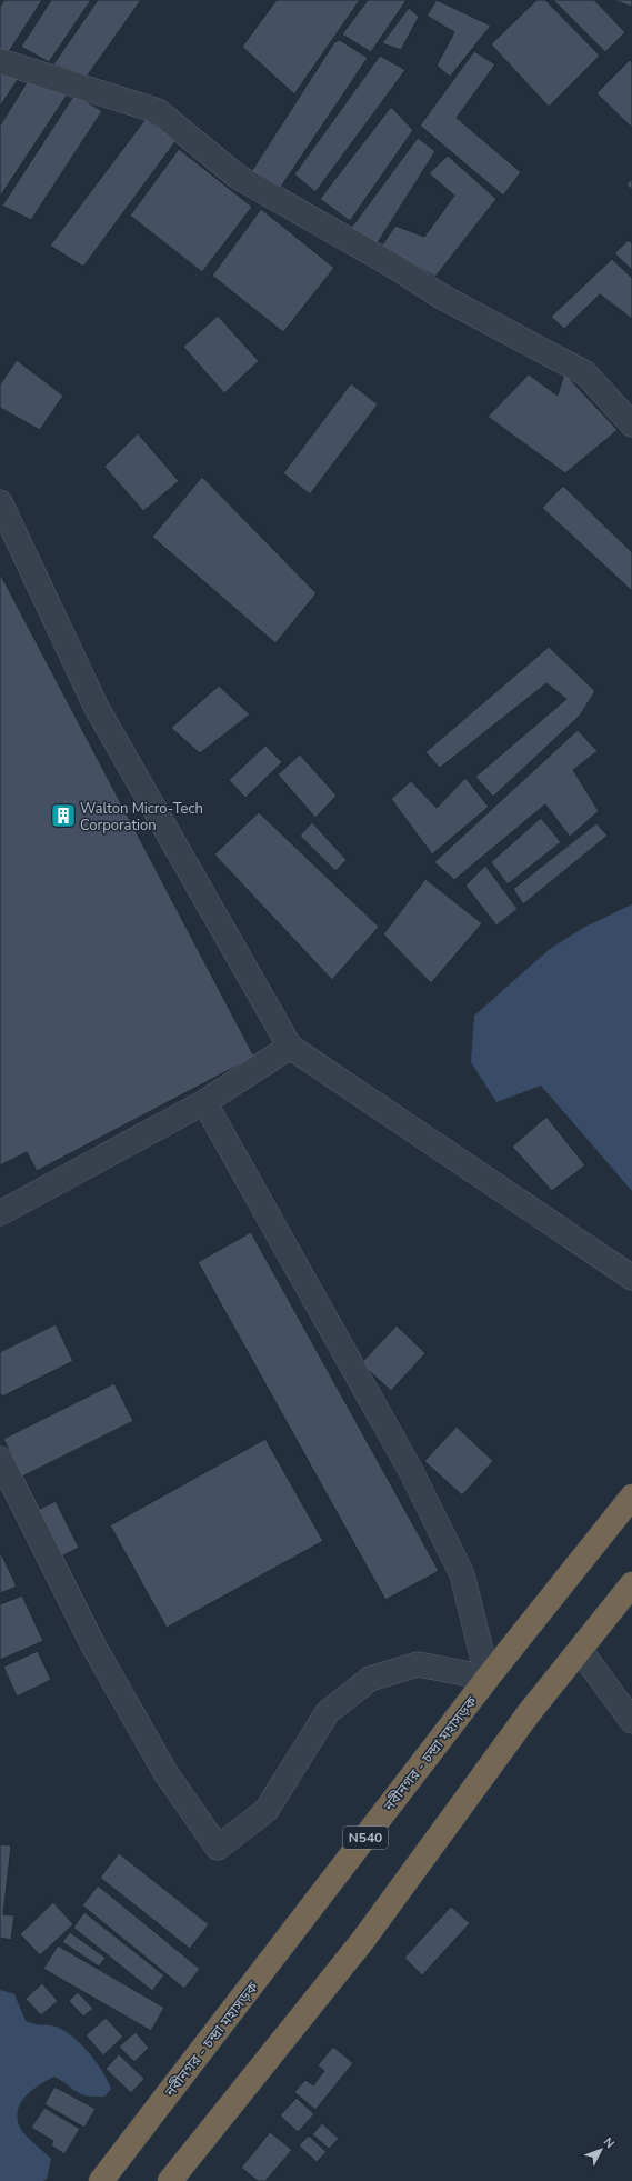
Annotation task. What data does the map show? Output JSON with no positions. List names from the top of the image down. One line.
{"streets":{"highway":["নবীনগর - চন্দ্রা মহাসড়ক","N540"]},"places":{"building":["Walton Micro-Tech Corporation"]},"north":"top right"}
